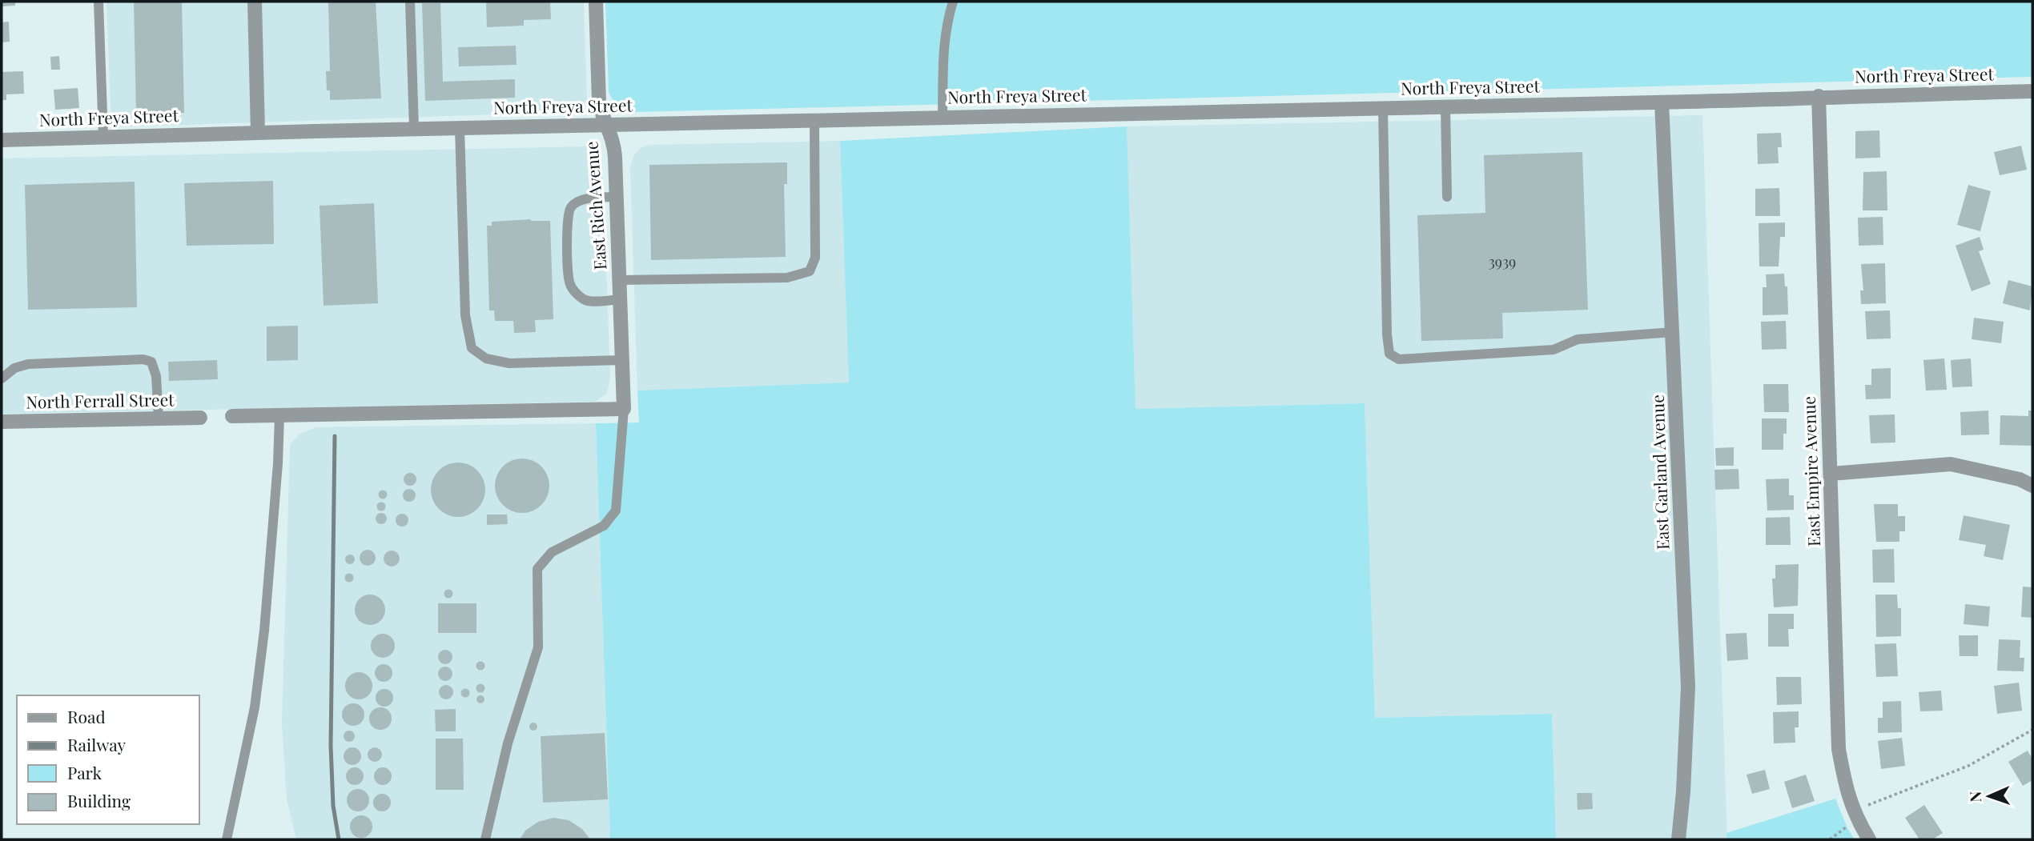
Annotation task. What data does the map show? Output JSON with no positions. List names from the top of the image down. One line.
{"streets":{"street":["North Freya Street","East Rich Avenue","North Ferrall Street","East Empire Avenue","East Garland Avenue"]},"crossings":[["North Freya Street","East Rich Avenue"],["North Freya Street","East Empire Avenue"],["North Freya Street","East Garland Avenue"]],"house_numbers":["3939"],"legend":["Road","Railway","Park","Building"],"north":"left"}
